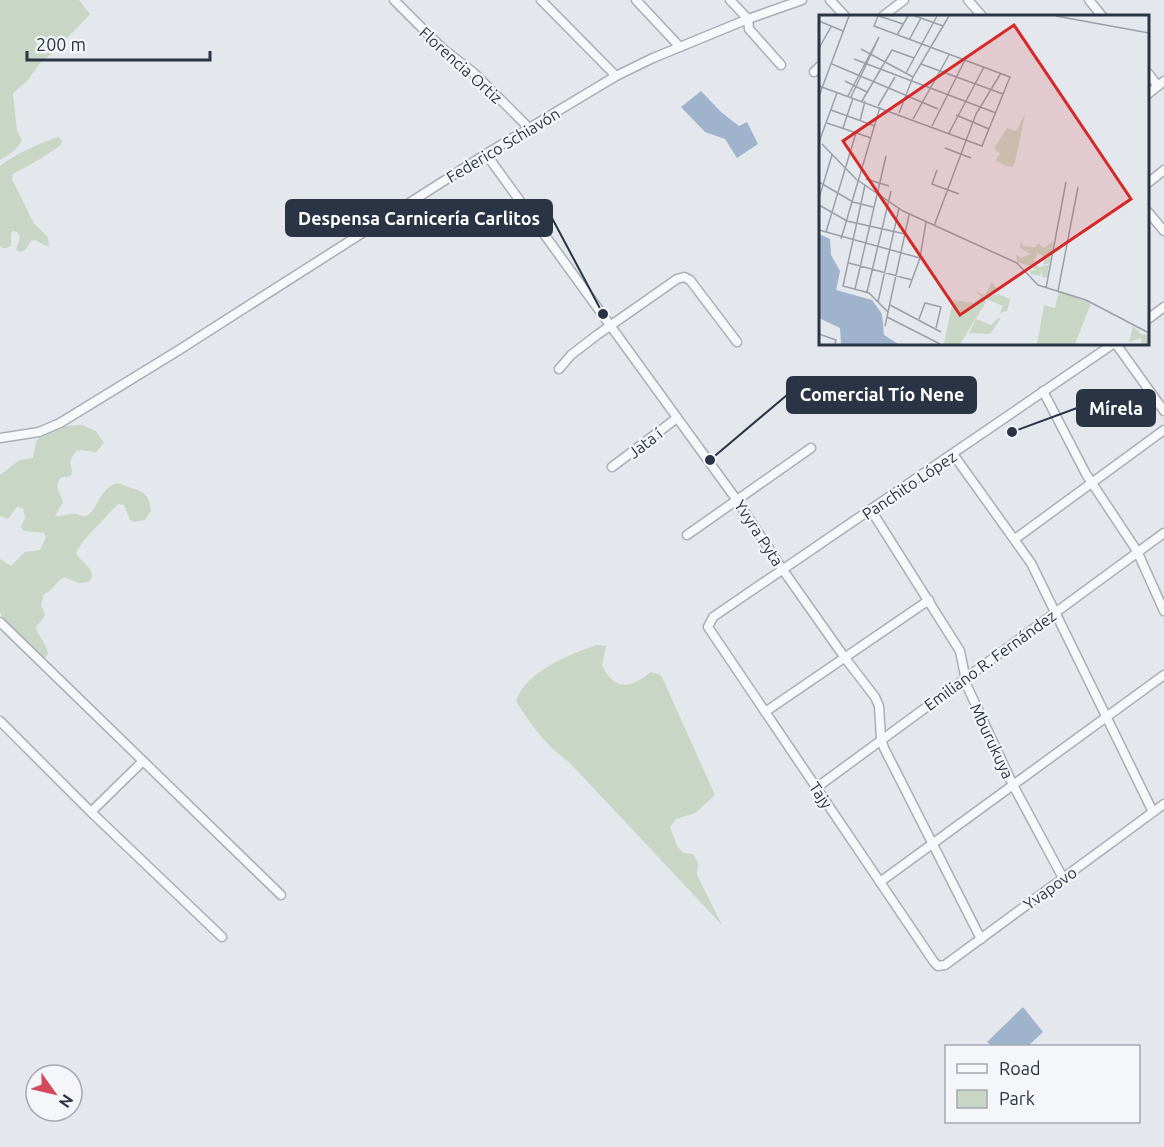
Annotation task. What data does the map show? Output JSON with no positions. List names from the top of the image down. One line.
{"streets":{"street":["Florencia Ortiz","Federico Schiavón","Jata í","Panchito López","Yvyra Pyta","Emiliano R. Fernández","Mburukuya","Tajy","Yvapovo"]},"crossings":[["Florencia Ortiz","Federico Schiavón"],["Federico Schiavón","Yvyra Pyta"],["Jata í","Yvyra Pyta"],["Panchito López","Yvyra Pyta"],["Panchito López","Mburukuya"],["Panchito López","Tajy"],["Yvyra Pyta","Emiliano R. Fernández"],["Yvyra Pyta","Yvapovo"],["Emiliano R. Fernández","Mburukuya"],["Emiliano R. Fernández","Tajy"],["Mburukuya","Yvapovo"],["Tajy","Yvapovo"]],"places":["Despensa Carnicería Carlitos","Mírela","Comercial Tío Nene"],"legend":["Road","Park"],"scale_bar":"200 m","north":"bottom right"}
